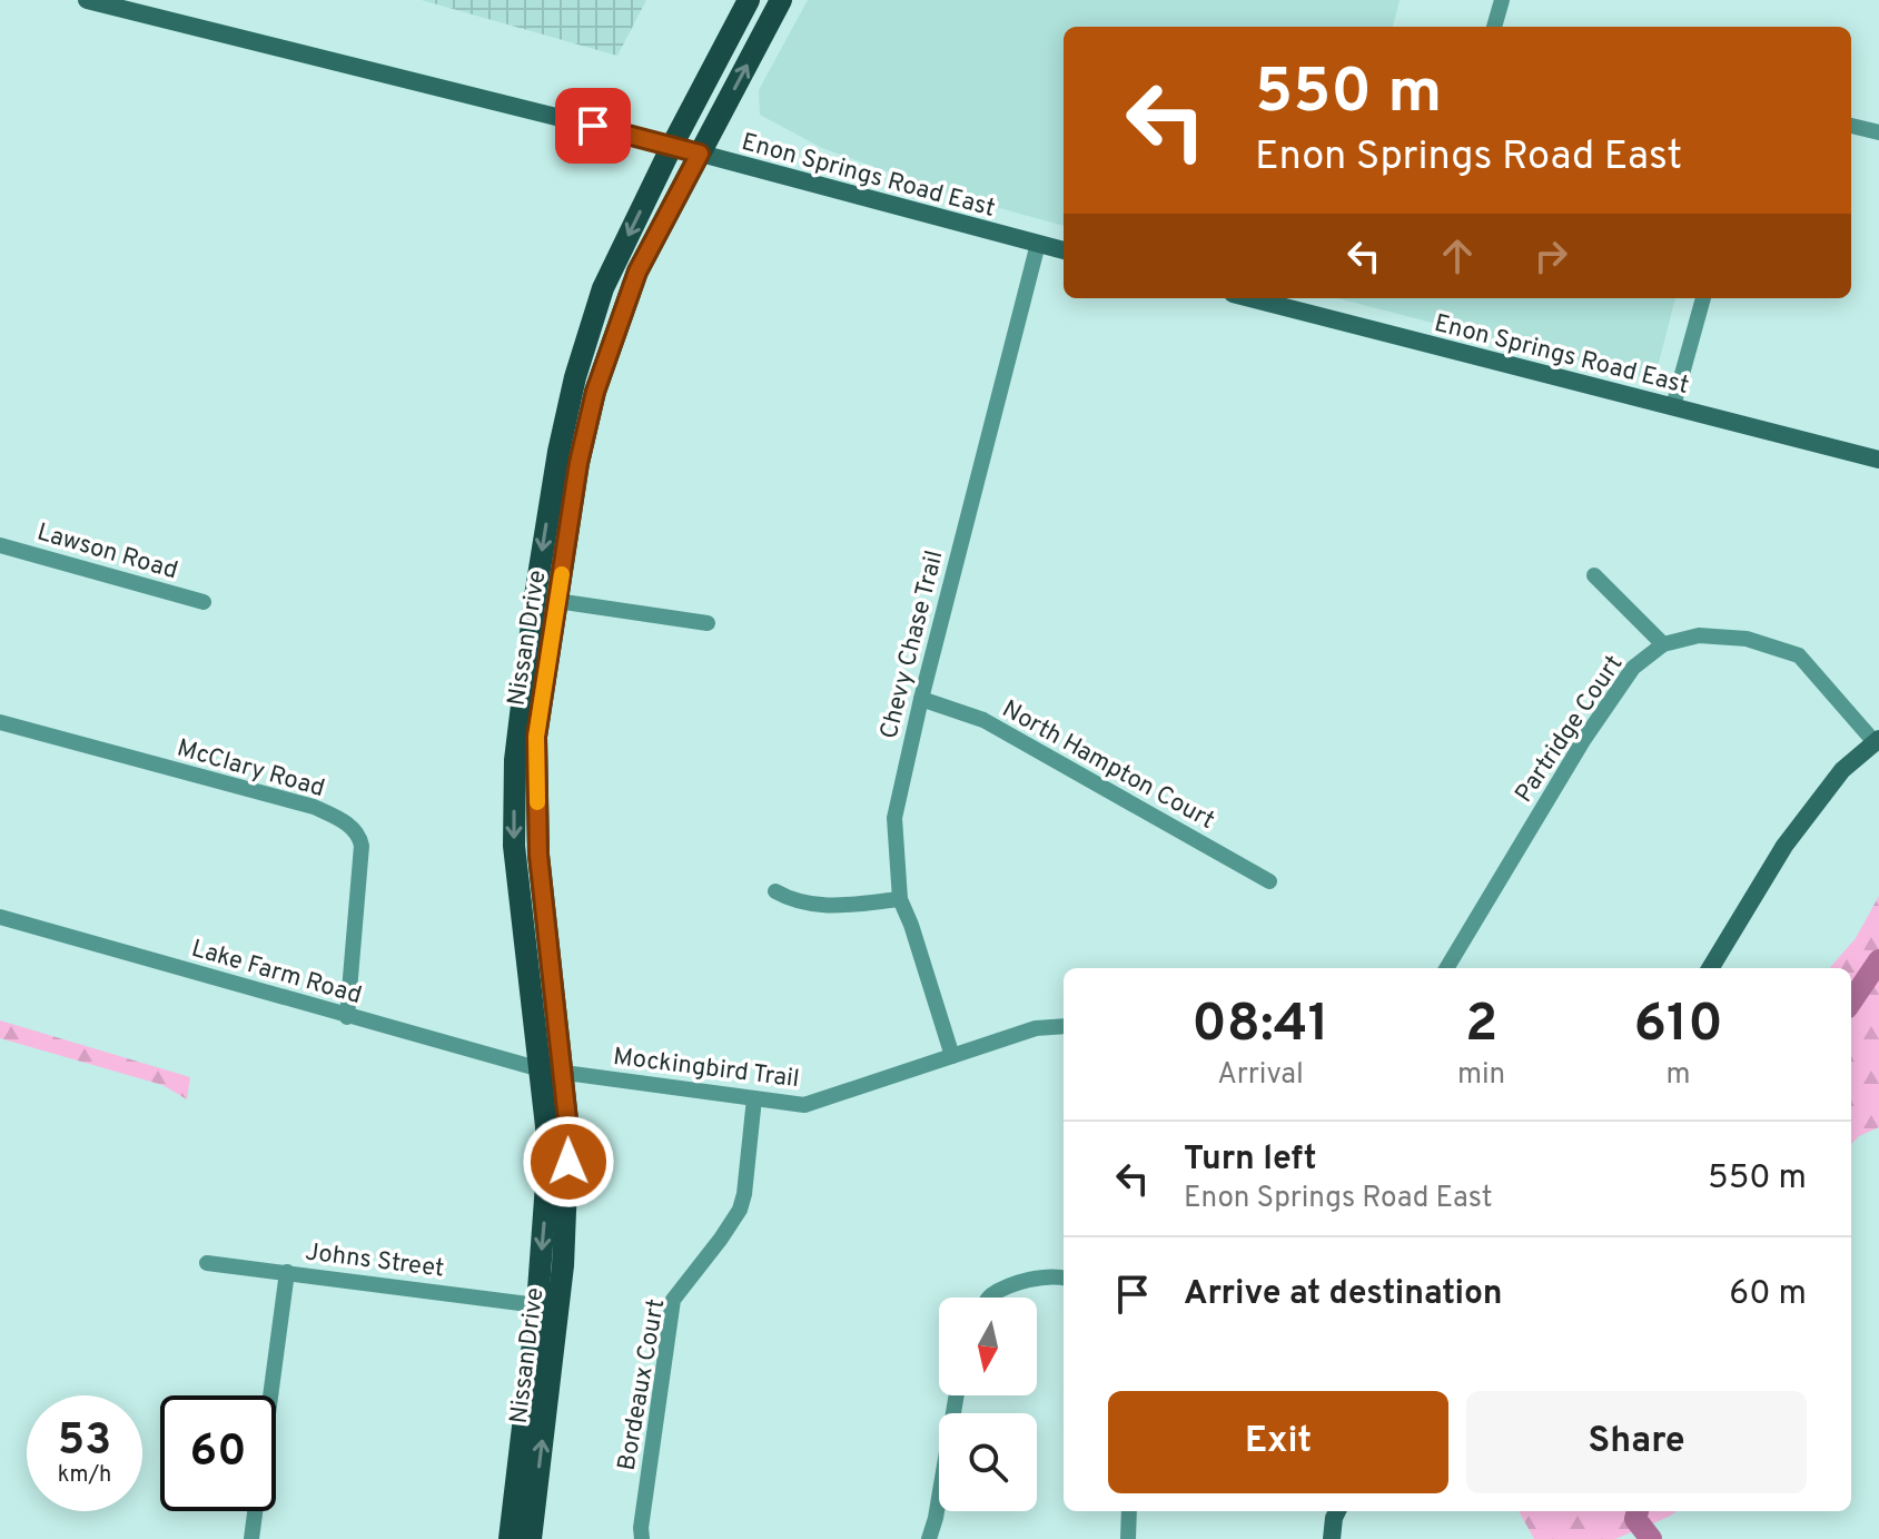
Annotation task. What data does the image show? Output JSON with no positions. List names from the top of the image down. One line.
{"streets":{"main road":["Nissan Drive"],"street":["Enon Springs Road East","Lawson Road","Chevy Chase Trail","Partridge Court","North Hampton Court","McClary Road","Lake Farm Road","Mockingbird Trail","Johns Street","Bordeaux Court"]},"crossings":[["Enon Springs Road East","Nissan Drive"],["Enon Springs Road East","Chevy Chase Trail"],["Nissan Drive","Lake Farm Road"],["Nissan Drive","Mockingbird Trail"],["Nissan Drive","Johns Street"],["Chevy Chase Trail","North Hampton Court"],["Chevy Chase Trail","Mockingbird Trail"],["McClary Road","Lake Farm Road"],["Lake Farm Road","Mockingbird Trail"],["Mockingbird Trail","Bordeaux Court"]],"north":"bottom","page":{"turn":["550 m","Enon Springs Road East"],"eta":["08:41","Arrival","2","min","610","m"],"list":[{"name":"Turn left","note":"Enon Springs Road East","value":"550 m"},{"name":"Arrive at destination","value":"60 m"}],"buttons":["Exit","Share"],"speed":"53 km/h","limit":"60"}}
